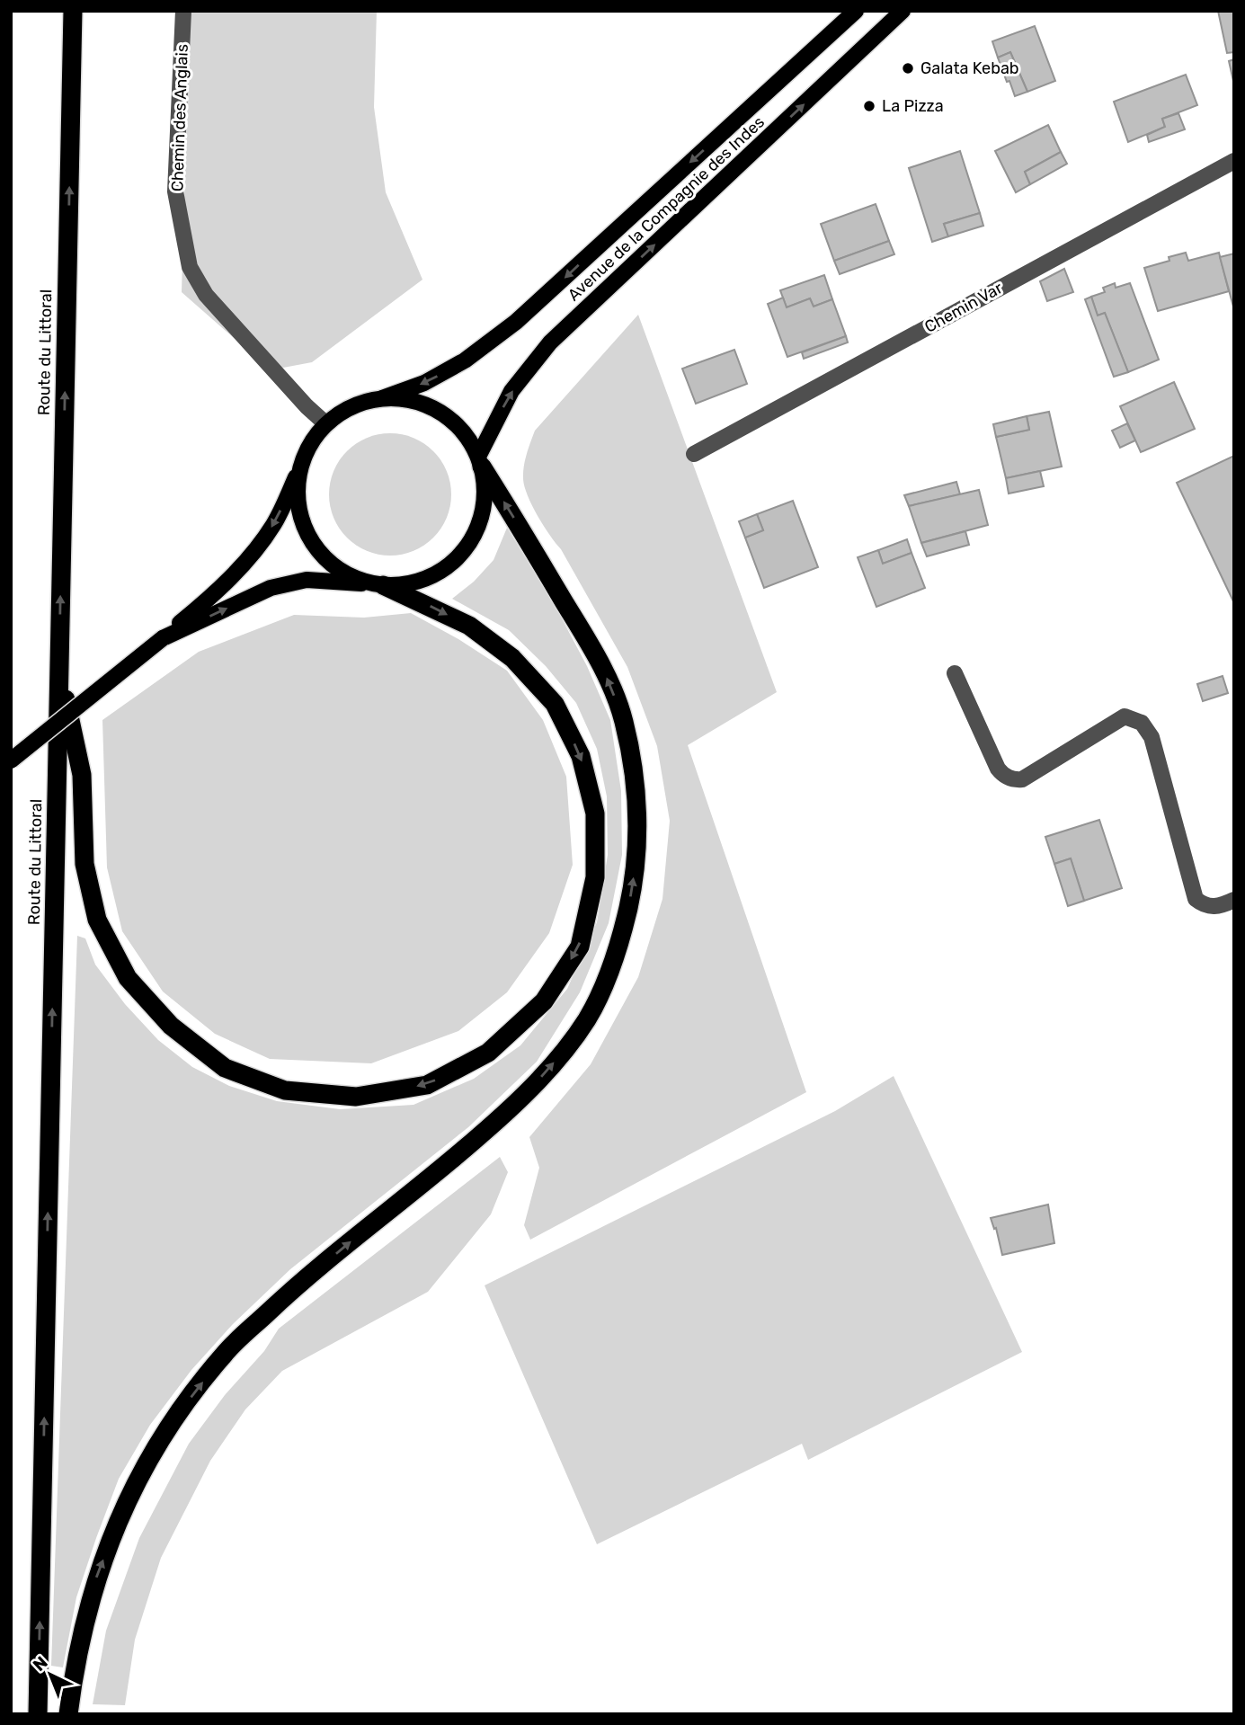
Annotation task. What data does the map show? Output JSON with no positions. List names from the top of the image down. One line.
{"streets":{"highway":["Route du Littoral"],"main road":["Avenue de la Compagnie des Indes"],"street":["Chemin des Anglais","Chemin Var"]},"crossings":[["Chemin des Anglais","Avenue de la Compagnie des Indes"]],"one_way":["Route du Littoral"],"places":["Galata Kebab","La Pizza"],"north":"top left"}
